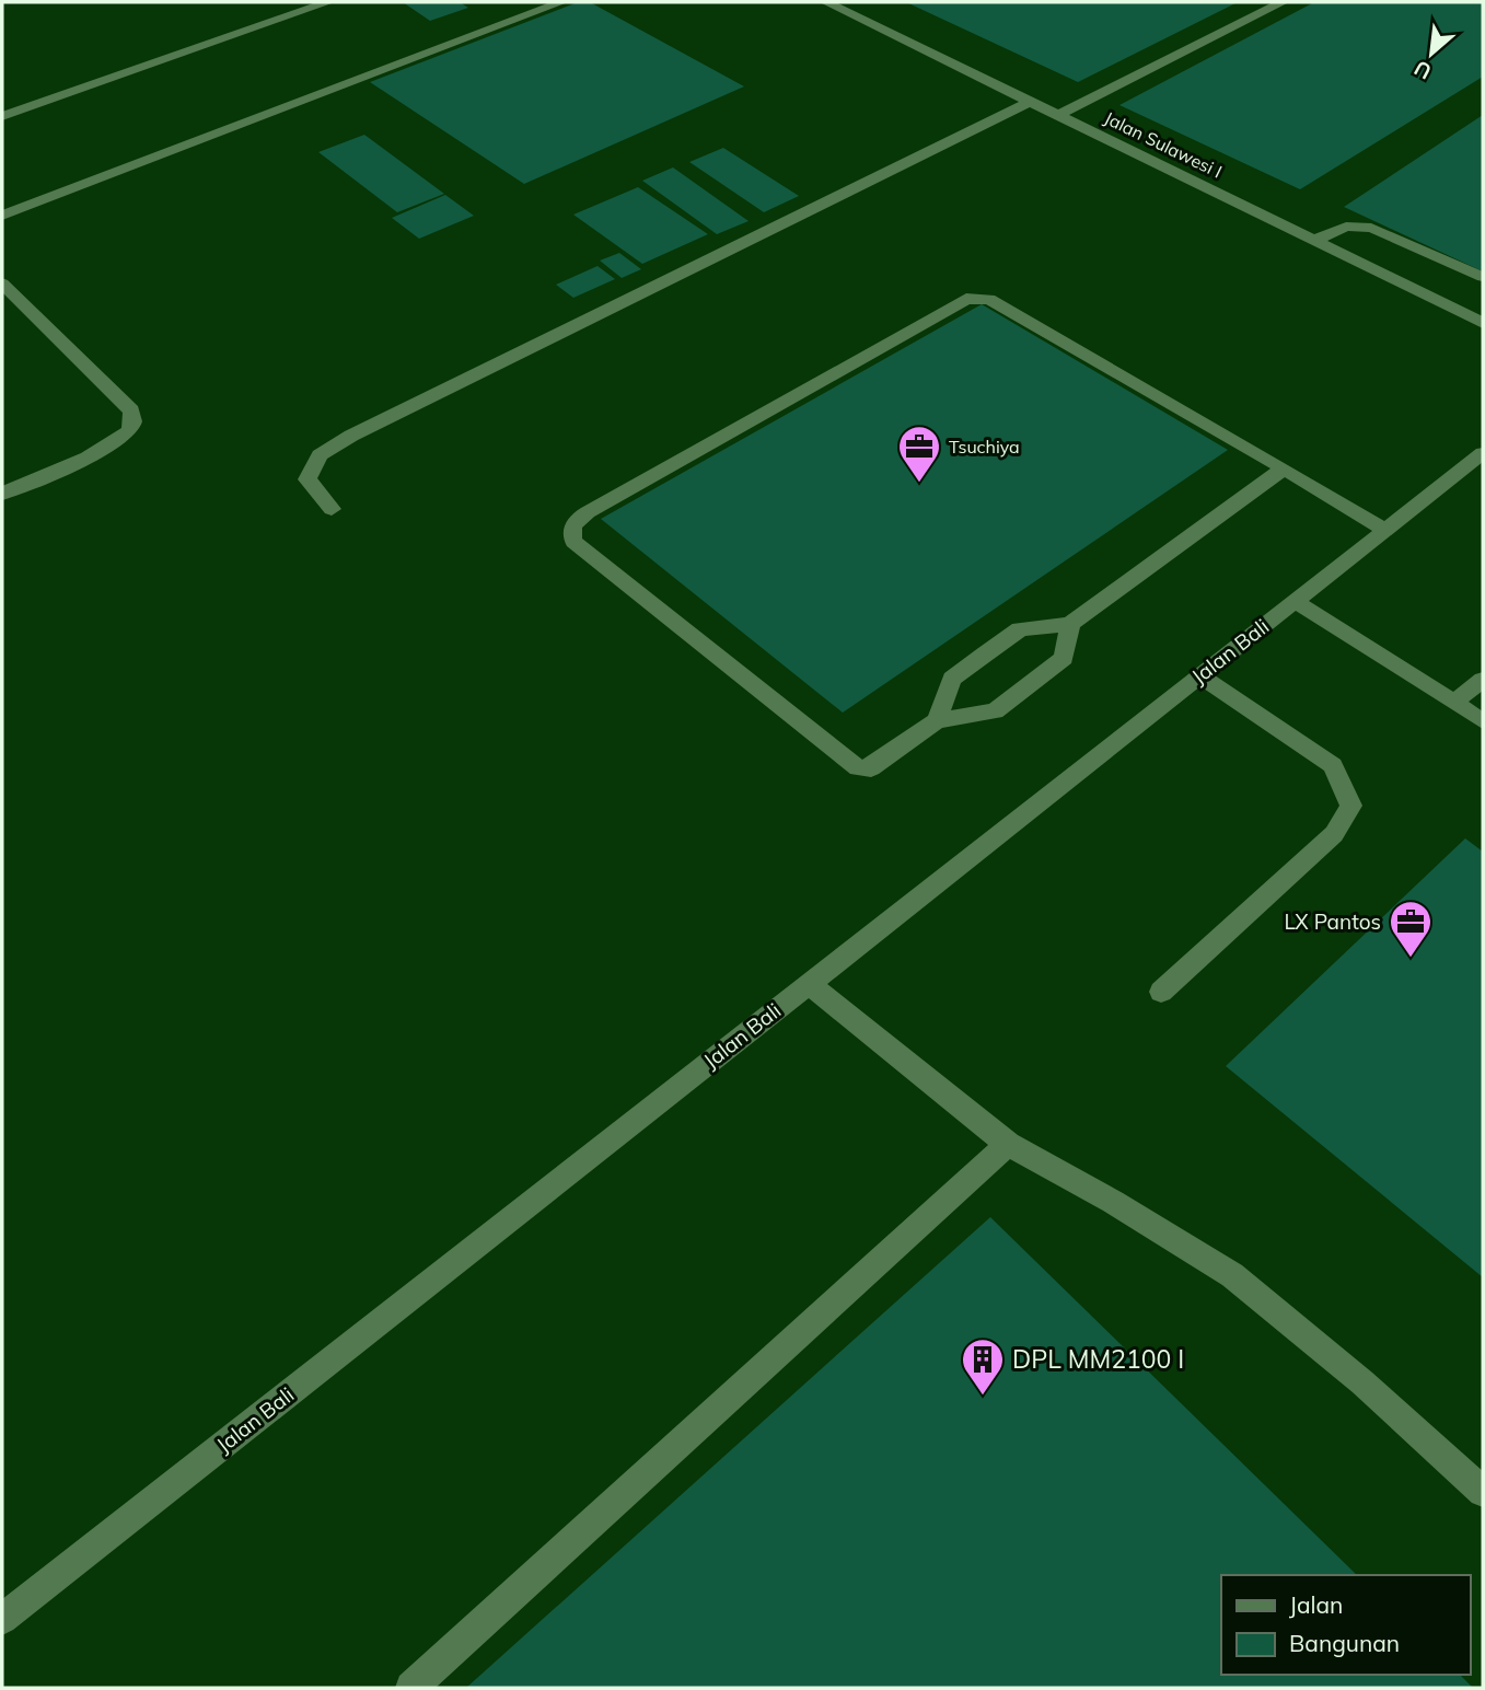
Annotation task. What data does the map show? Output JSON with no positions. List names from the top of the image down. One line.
{"streets":{"street":["Jalan Sulawesi I","Jalan Bali"]},"places":{"office":["Tsuchiya","LX Pantos"],"building":["DPL MM2100 I"]},"legend":["Jalan","Bangunan"],"north":"bottom left"}
